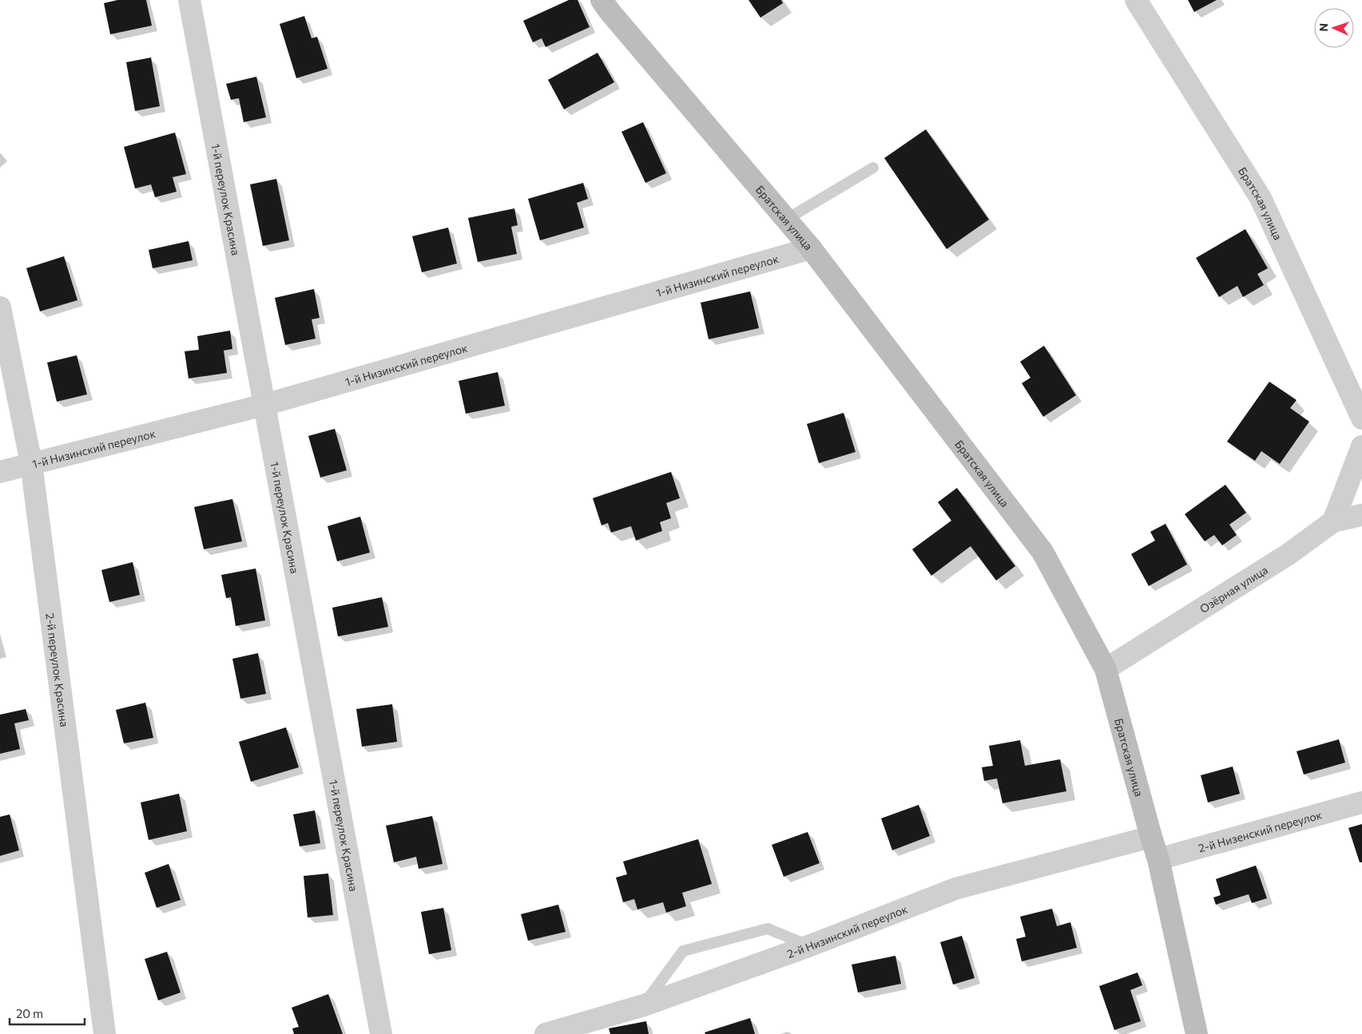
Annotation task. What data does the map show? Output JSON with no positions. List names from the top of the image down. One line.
{"streets":{"street":["1-й переулок Красина","Братская улица","1-й Низинский переулок","Озёрная улица","2-й переулок Красина","2-й Низенский переулок","2-й Низинский переулок"]},"crossings":[["1-й переулок Красина","1-й Низинский переулок"],["Братская улица","1-й Низинский переулок"],["Братская улица","Озёрная улица"],["Братская улица","2-й Низенский переулок"],["Братская улица","2-й Низинский переулок"],["1-й Низинский переулок","2-й переулок Красина"]],"scale_bar":"20 m","north":"left"}
